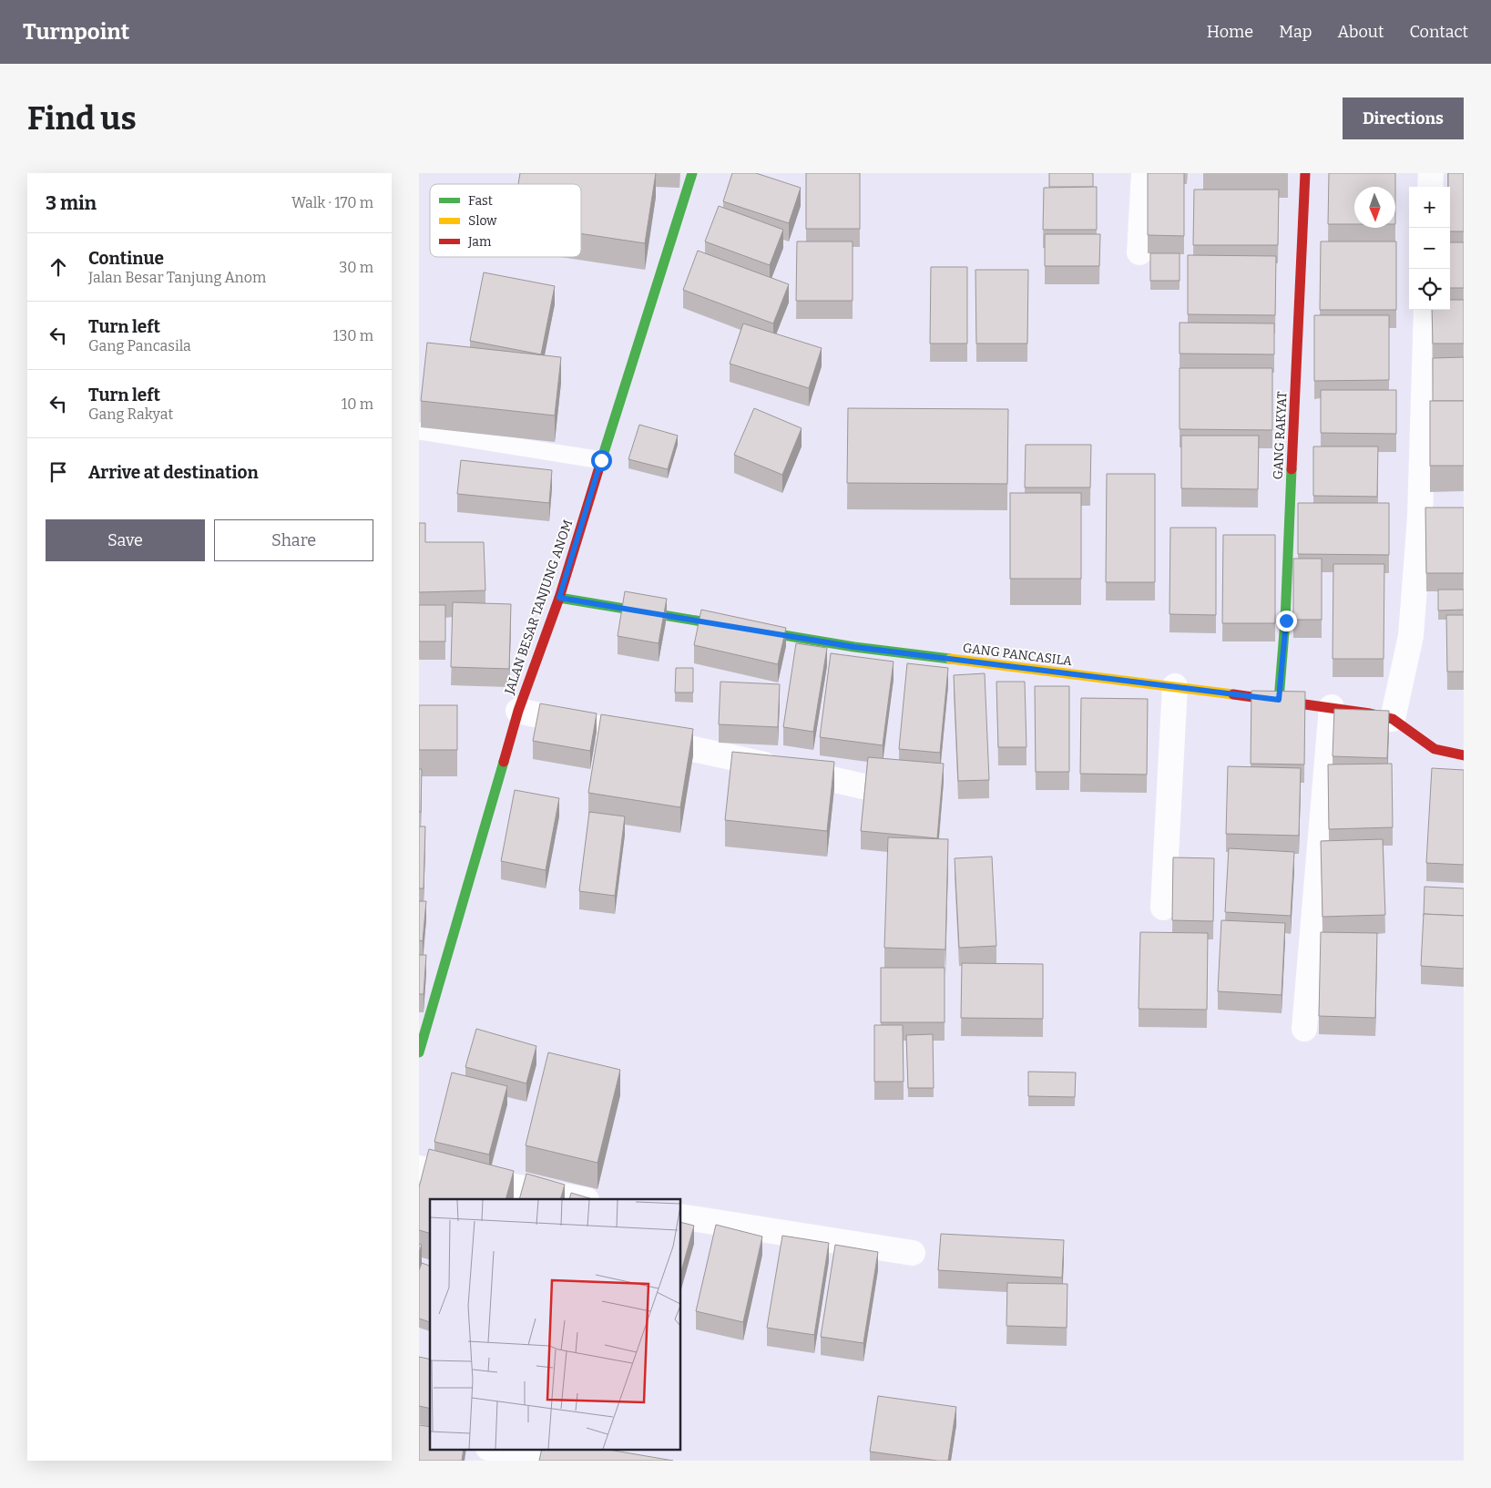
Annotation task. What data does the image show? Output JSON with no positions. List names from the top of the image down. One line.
{"streets":{"street":["GANG RAKYAT","JALAN BESAR TANJUNG ANOM","GANG PANCASILA"]},"crossings":[["GANG RAKYAT","GANG PANCASILA"],["JALAN BESAR TANJUNG ANOM","GANG PANCASILA"]],"legend":["Fast","Slow","Jam"],"north":"bottom","page":{"header":"Turnpoint","nav":["Home","Map","About","Contact"],"buttons":["Directions",["Save","Share"]],"title":"Find us","heading":["3 min","Walk · 170 m"],"map_buttons":["+","−"],"list":[["Continue","Jalan Besar Tanjung Anom","30 m"],["Turn left","Gang Pancasila","130 m"],["Turn left","Gang Rakyat","10 m"],"Arrive at destination"]}}
